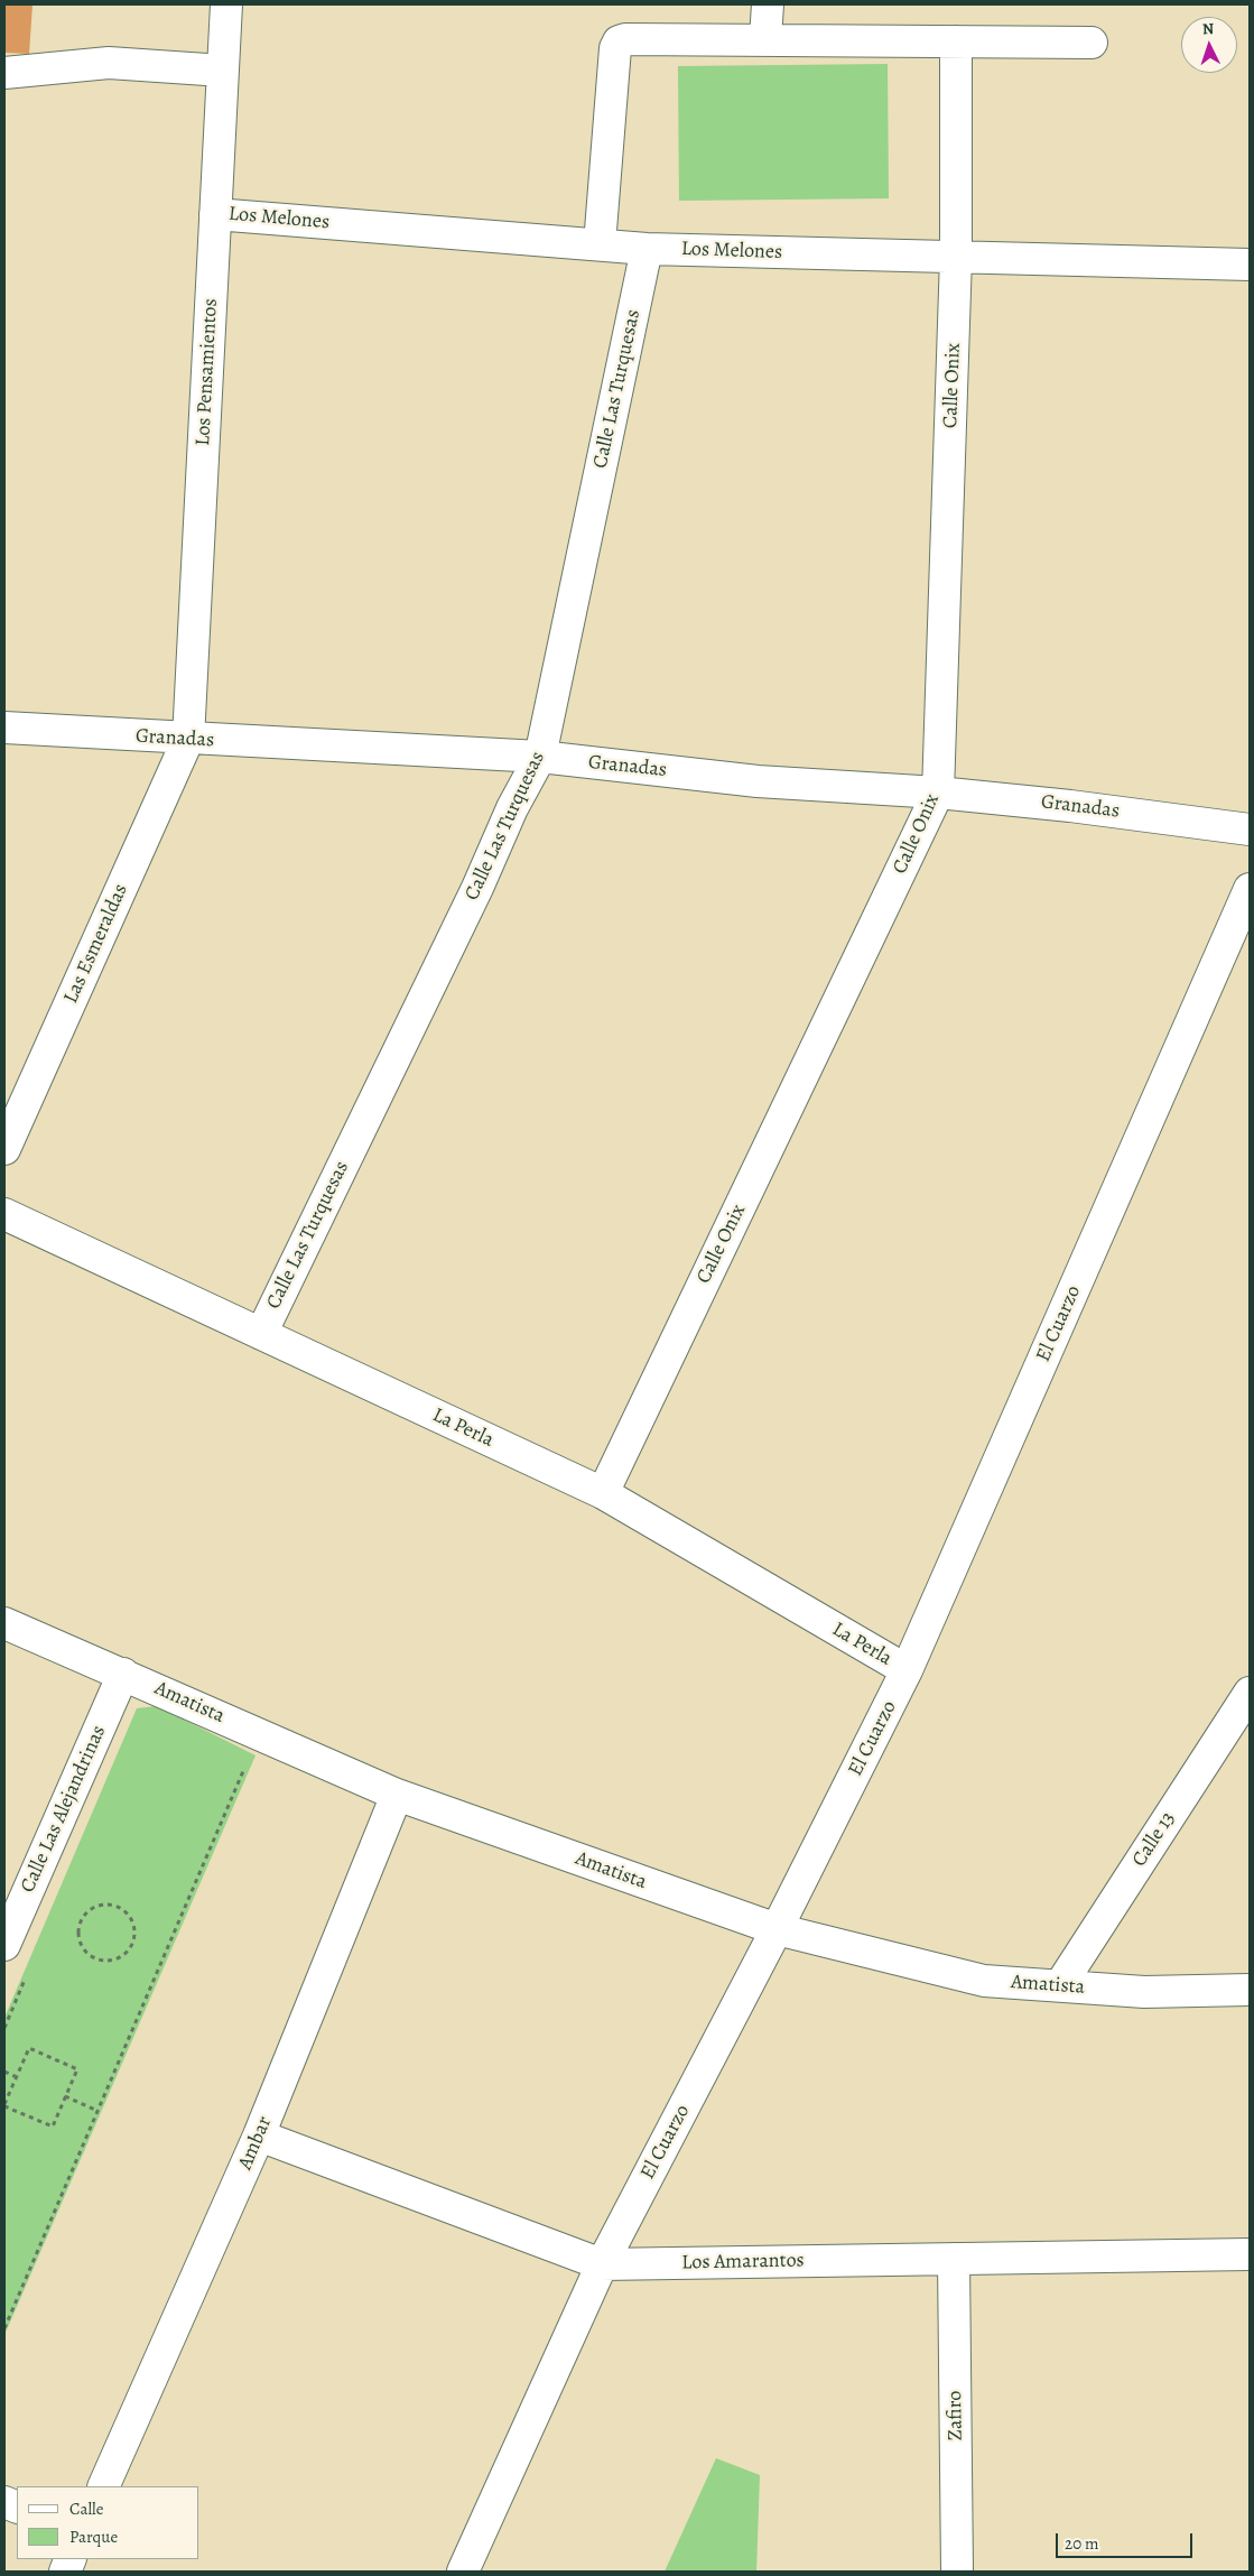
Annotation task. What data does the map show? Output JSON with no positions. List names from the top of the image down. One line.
{"streets":{"street":["Los Melones","Los Pensamientos","Calle Onix","Calle Las Turquesas","Granadas","Las Esmeraldas","El Cuarzo","La Perla","Amatista","Calle Las Alejandrinas","Calle 13","Ambar","Los Amarantos","Zafiro"]},"crossings":[["Los Melones","Los Pensamientos"],["Los Melones","Calle Onix"],["Los Melones","Calle Las Turquesas"],["Los Pensamientos","Granadas"],["Los Pensamientos","Las Esmeraldas"],["Calle Onix","Granadas"],["Calle Onix","La Perla"],["Calle Las Turquesas","Granadas"],["Calle Las Turquesas","La Perla"],["Granadas","Las Esmeraldas"],["El Cuarzo","La Perla"],["El Cuarzo","Amatista"],["El Cuarzo","Los Amarantos"],["Amatista","Calle Las Alejandrinas"],["Amatista","Calle 13"],["Amatista","Ambar"],["Ambar","Los Amarantos"],["Los Amarantos","Zafiro"]],"legend":["Calle","Parque"],"scale_bar":"20 m","north":"top"}
